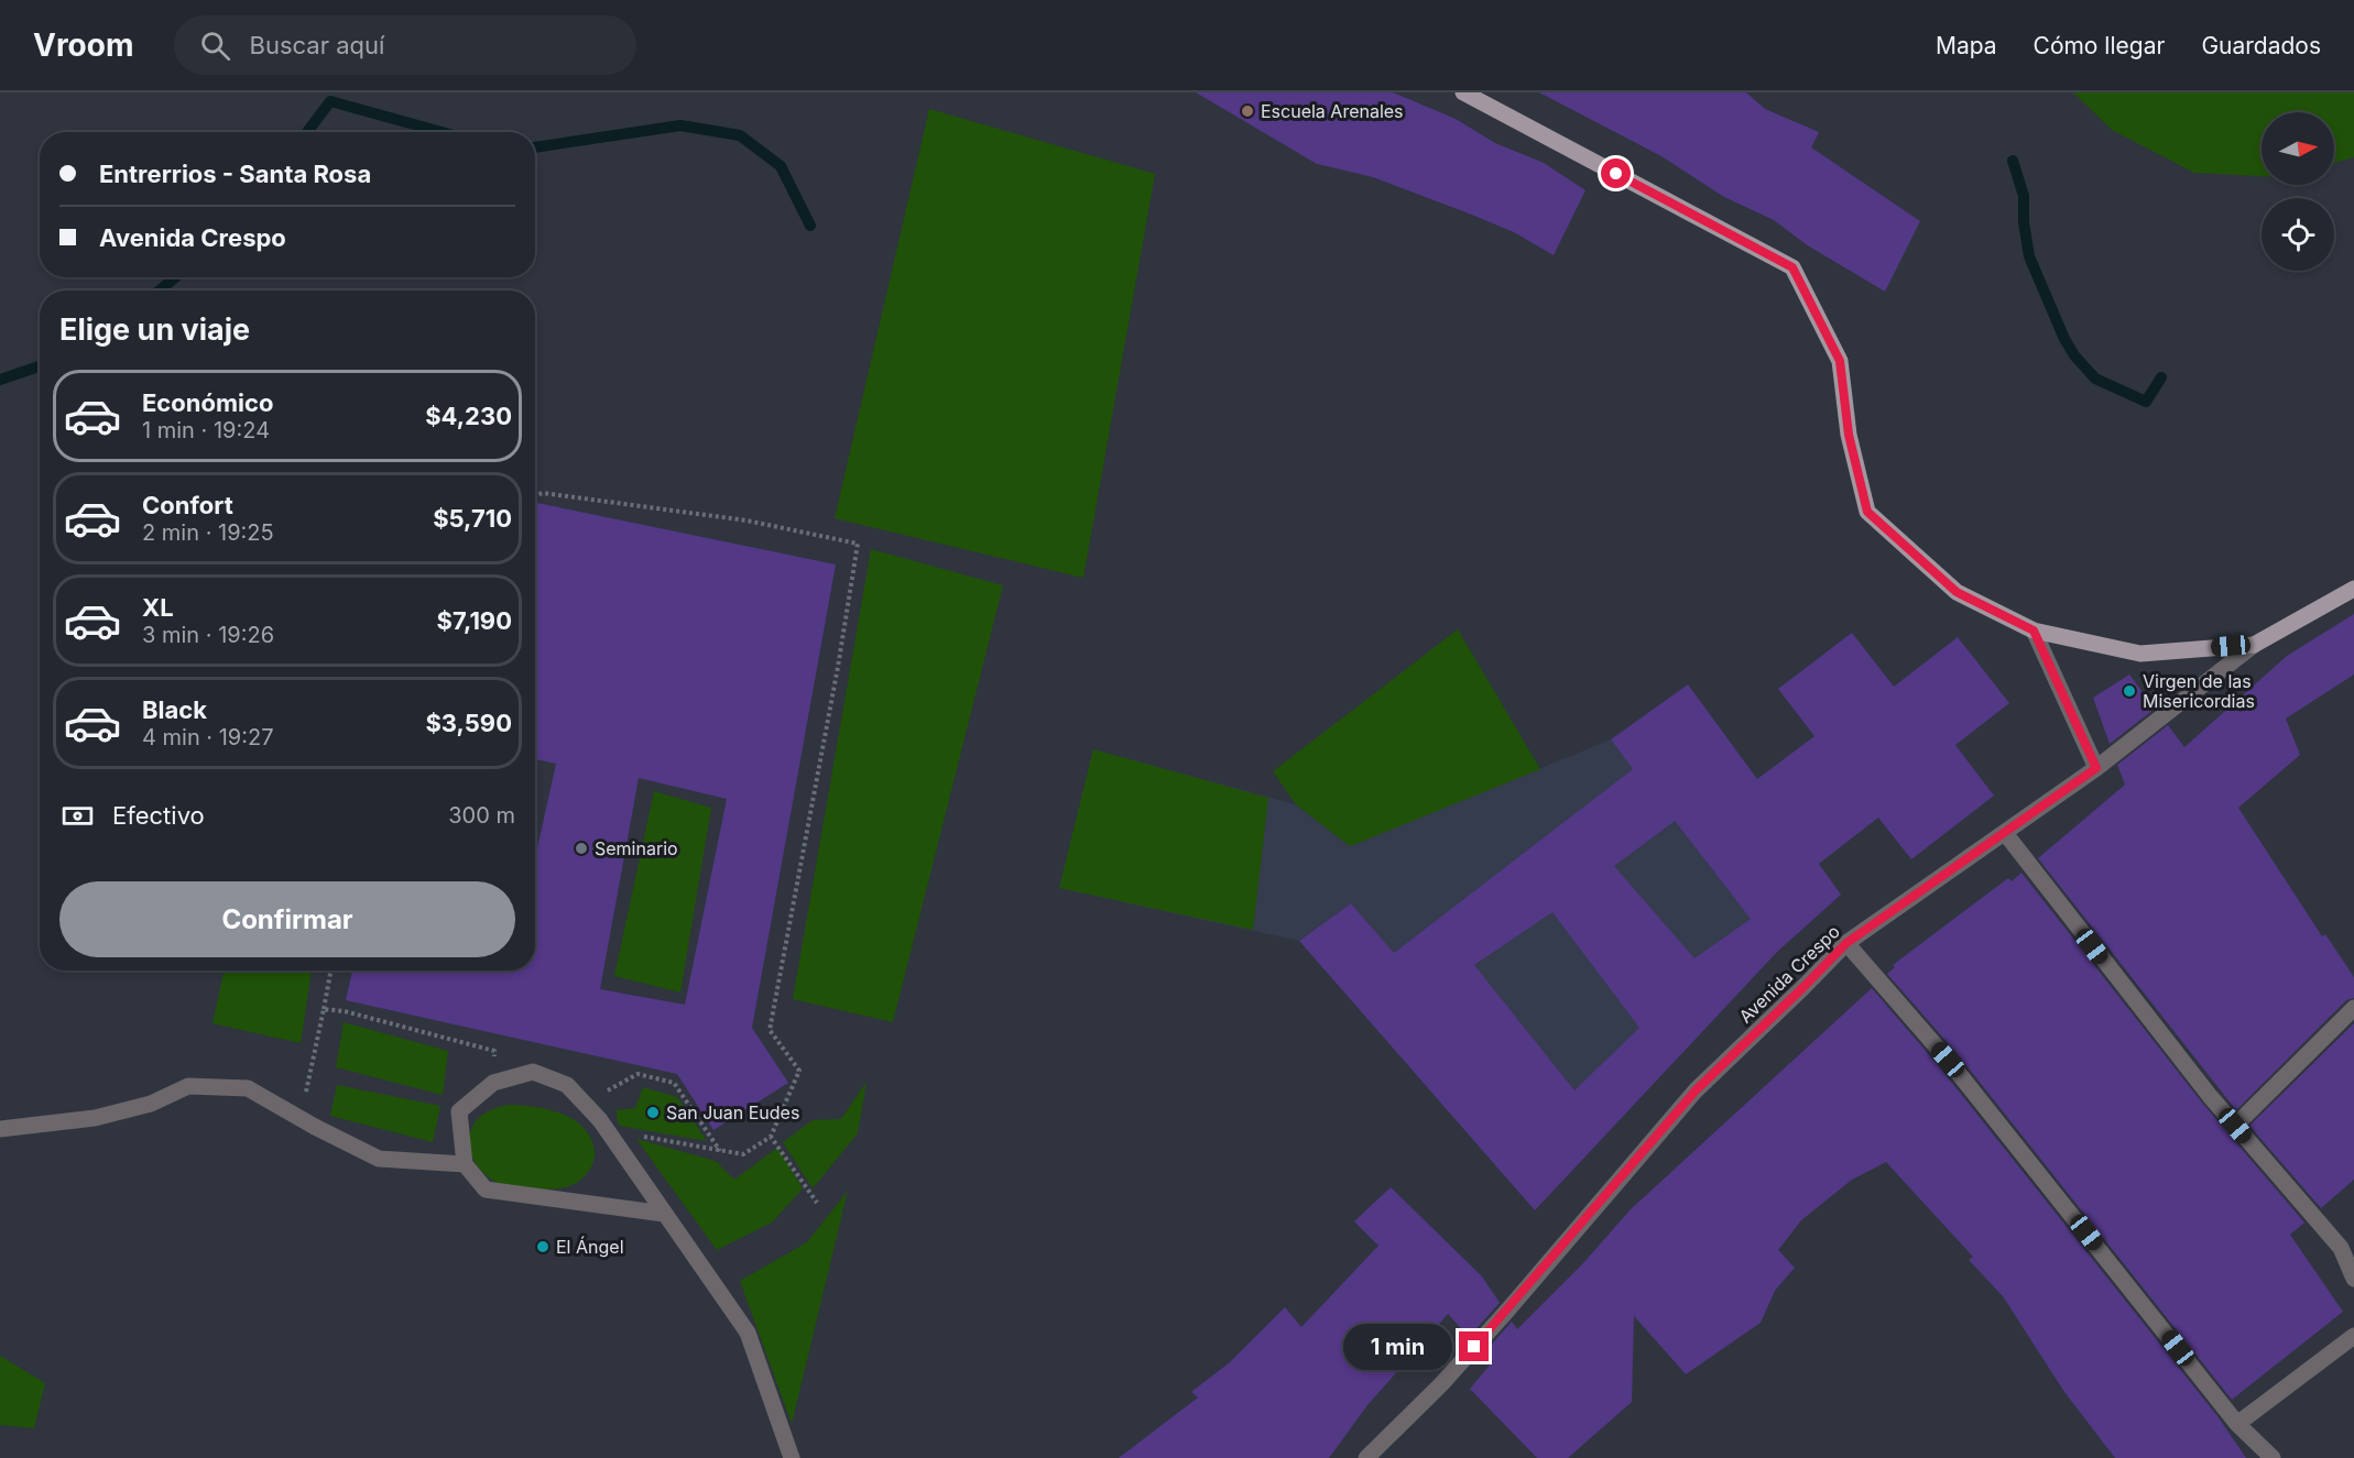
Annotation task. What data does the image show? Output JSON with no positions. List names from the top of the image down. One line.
{"streets":{"main road":["Avenida Crespo"]},"places":["Escuela Arenales","Virgen de las Misericordias","Seminario","San Juan Eudes","El Ángel"],"north":"right","page":{"header":"Vroom","search":"Buscar aquí","nav":["Mapa","Cómo llegar","Guardados"],"banner":["Entrerrios - Santa Rosa","Avenida Crespo"],"heading":"Elige un viaje","list":[{"name":"Económico","note":"1 min · 19:24","value":"$4,230"},{"name":"Confort","note":"2 min · 19:25","value":"$5,710"},{"name":"XL","note":"3 min · 19:26","value":"$7,190"},{"name":"Black","note":"4 min · 19:27","value":"$3,590"}],"pay":["Efectivo","300 m"],"buttons":"Confirmar","bubble":"1 min"}}
